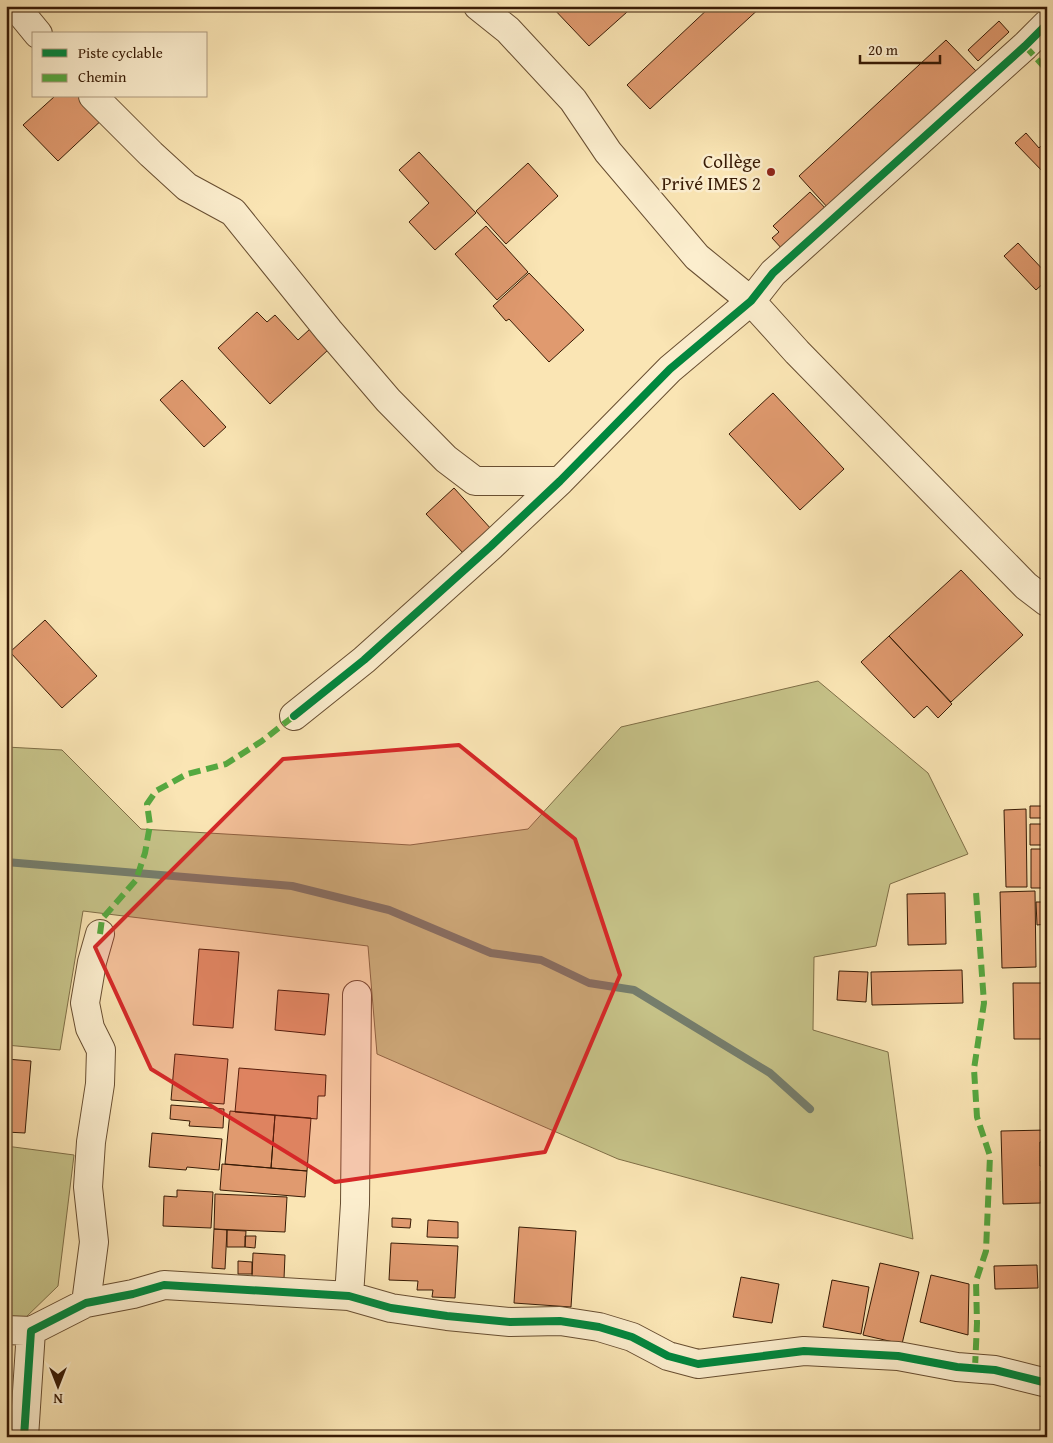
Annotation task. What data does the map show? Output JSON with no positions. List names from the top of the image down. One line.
{"places":["Collège Privé IMES 2"],"legend":["Piste cyclable","Chemin"],"scale_bar":"20 m","north":"bottom"}
